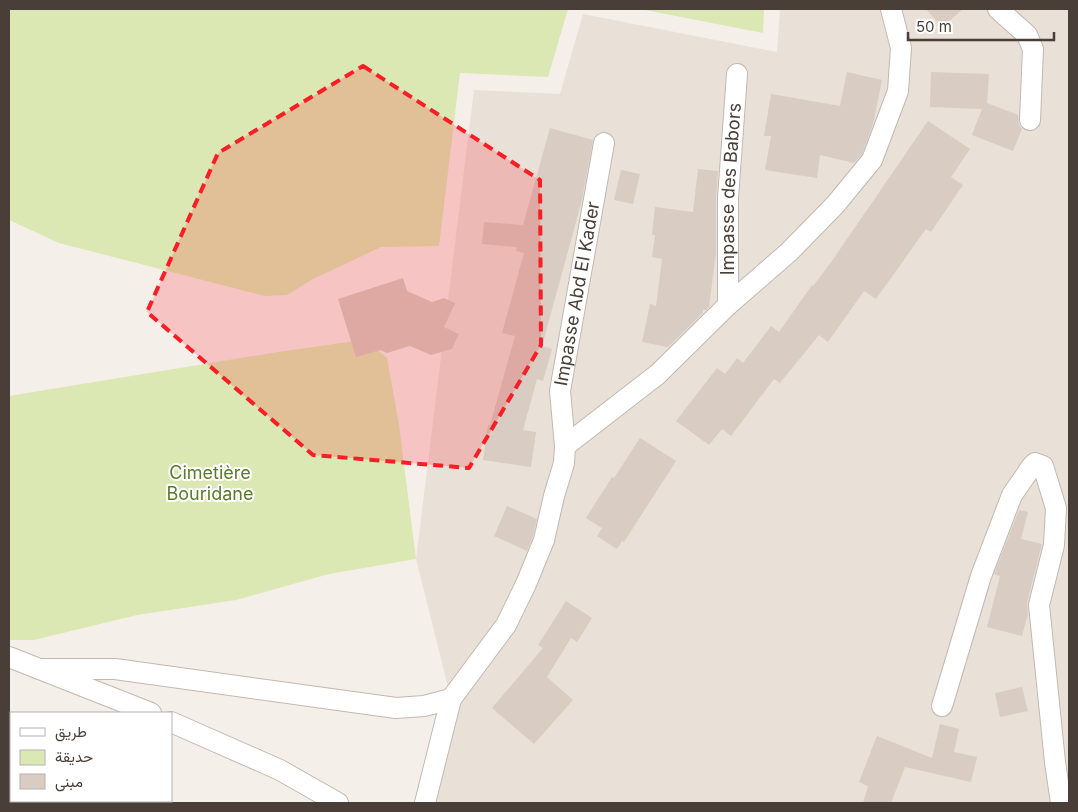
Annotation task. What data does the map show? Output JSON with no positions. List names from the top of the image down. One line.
{"streets":{"street":["Impasse des Babors","Impasse Abd El Kader"]},"parks":["Cimetière Bouridane"],"legend":["طريق","حديقة","مبنى"],"scale_bar":"50 m"}
